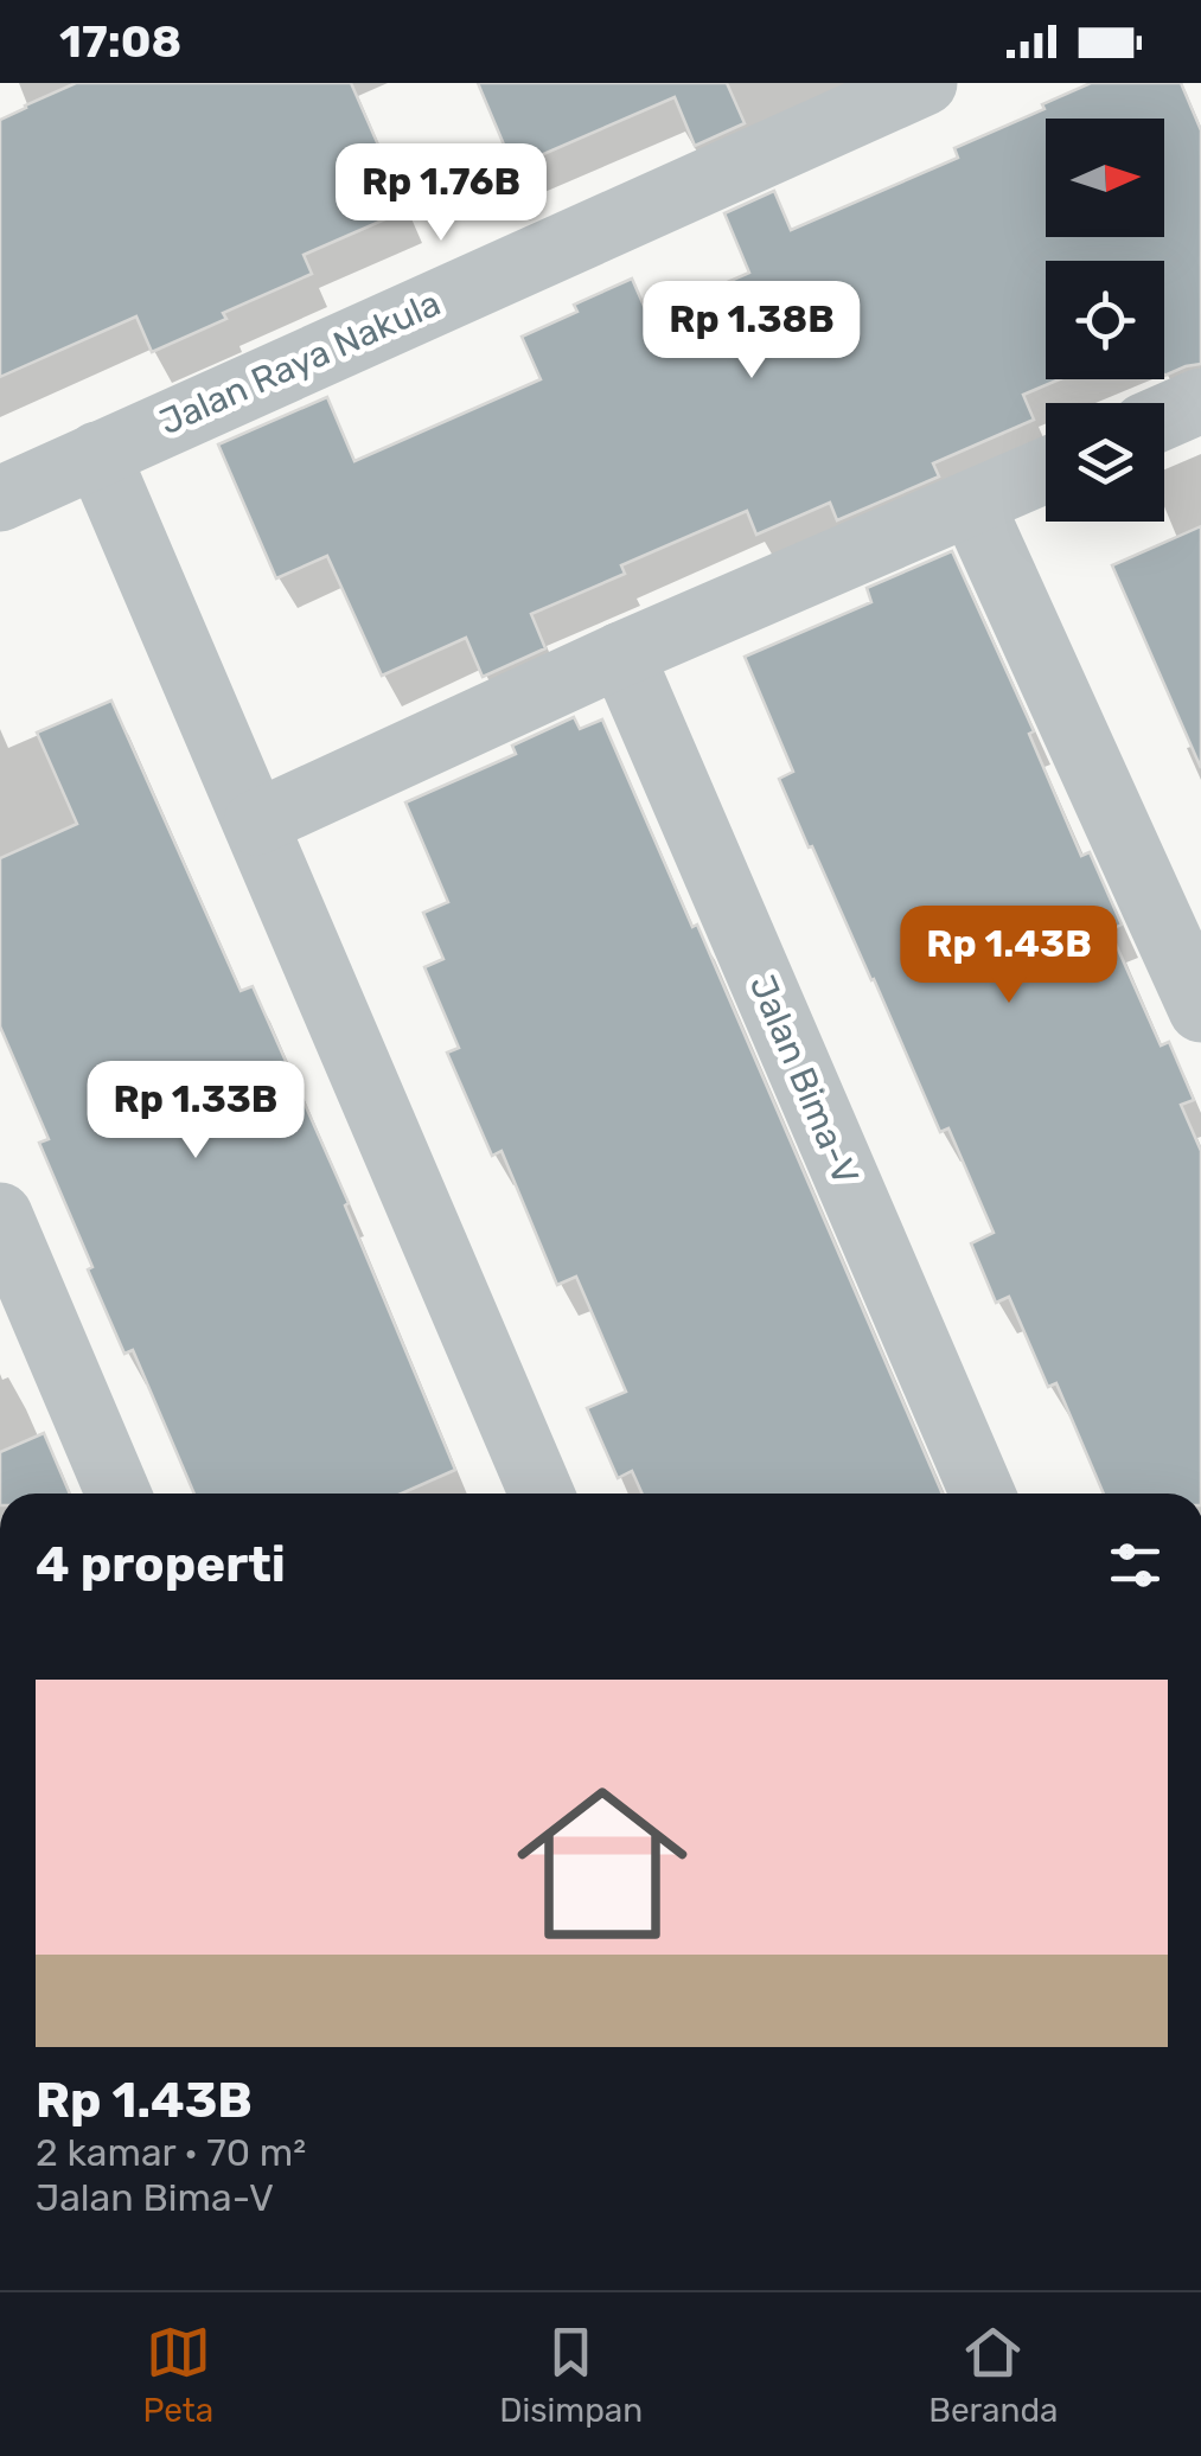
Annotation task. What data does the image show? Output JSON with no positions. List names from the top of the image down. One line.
{"streets":{"street":["Jalan Raya Nakula","Jalan Bima-V"]},"north":"right","page":{"status":"17:08","price":["Rp 1.76B","Rp 1.38B","Rp 1.43B","Rp 1.33B"],"heading":"4 properti","list":[{"name":"Rp 1.43B","note":"2 kamar · 70 m² · Jalan Bima-V"}],"tabs":["Peta","Disimpan","Beranda"]}}
